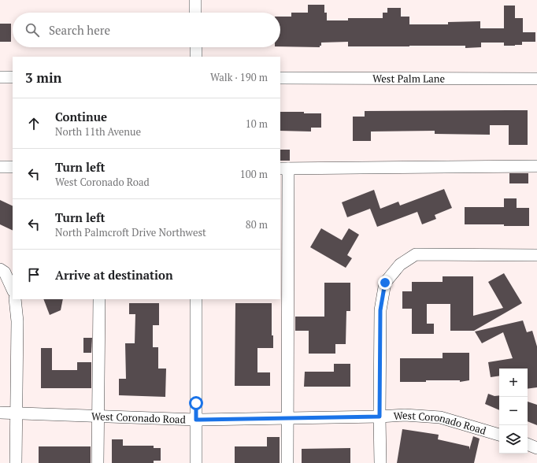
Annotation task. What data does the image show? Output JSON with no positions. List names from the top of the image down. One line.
{"streets":{"street":["West Palm Lane","West Coronado Road"]},"page":{"search":"Search here","heading":["3 min","Walk · 190 m"],"list":[["Continue","North 11th Avenue","10 m"],["Turn left","West Coronado Road","100 m"],["Turn left","North Palmcroft Drive Northwest","80 m"],"Arrive at destination"],"map_buttons":["+","−"]}}
